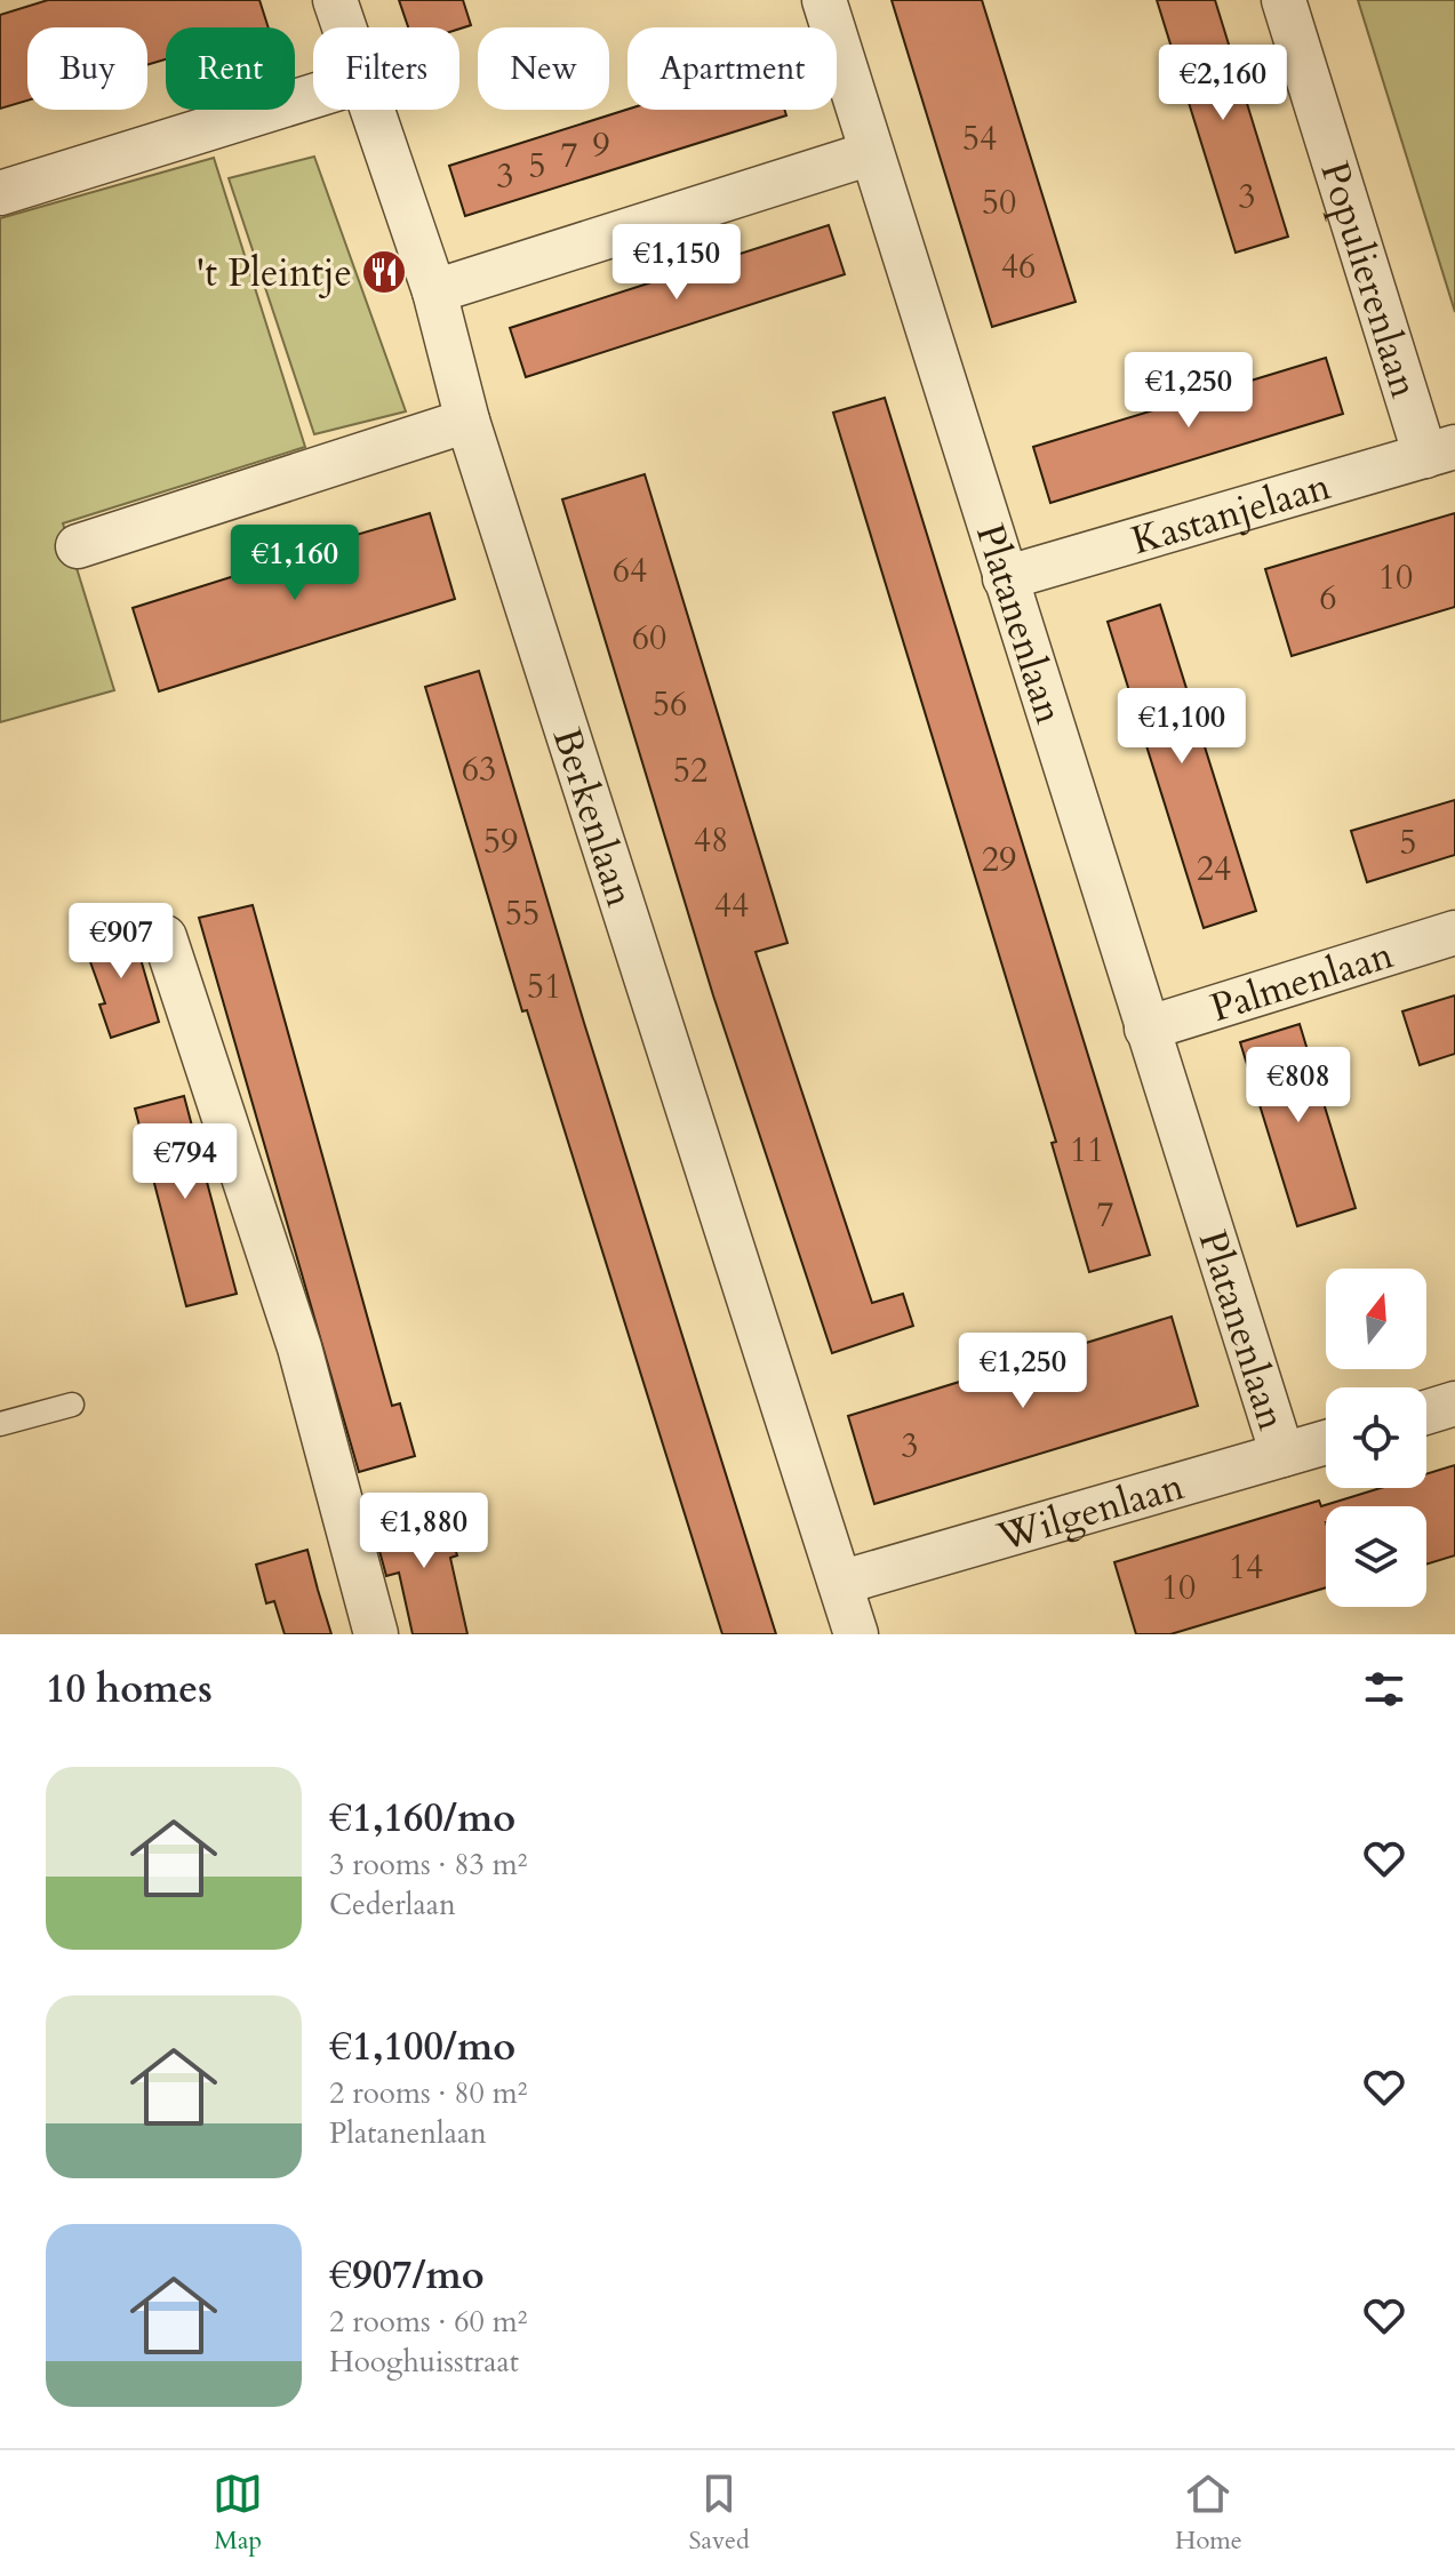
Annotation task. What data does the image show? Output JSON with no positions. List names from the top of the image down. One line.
{"streets":{"street":["Populierenlaan","Kastanjelaan","Platanenlaan","Berkenlaan","Palmenlaan","Wilgenlaan"]},"crossings":[["Populierenlaan","Kastanjelaan"],["Kastanjelaan","Platanenlaan"],["Platanenlaan","Palmenlaan"],["Platanenlaan","Wilgenlaan"],["Berkenlaan","Wilgenlaan"]],"places":{"restaurant":["'t Pleintje"]},"house_numbers":["54","9","7","5","3","3","50","46","64","10","6","60","56","63","52","48","59","5","29","24","44","55","51","11","7","3","14","10"],"north":"top","page":{"chip":["Buy","Rent","Filters","New","Apartment"],"price":["€2,160","€1,150","€1,250","€1,160","€1,100","€907","€808","€794","€1,250","€1,880"],"heading":"10 homes","list":[{"name":"€1,160/mo","note":"3 rooms · 83 m² · Cederlaan"},{"name":"€1,100/mo","note":"2 rooms · 80 m² · Platanenlaan"},{"name":"€907/mo","note":"2 rooms · 60 m² · Hooghuisstraat"}],"tabs":["Map","Saved","Home"]}}
